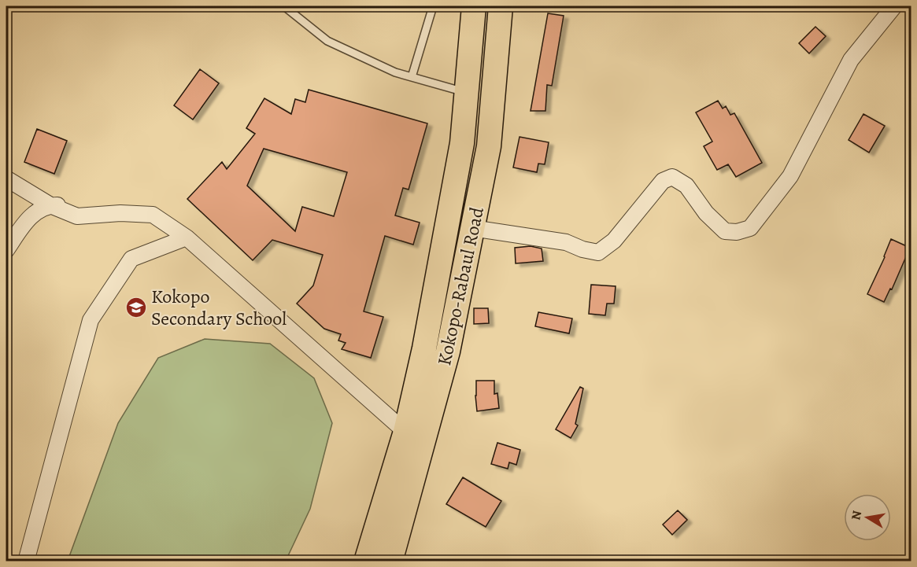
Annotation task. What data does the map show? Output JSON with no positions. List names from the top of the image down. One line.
{"streets":{"main road":["Kokopo-Rabaul Road"]},"places":{"school or university":["Kokopo Secondary School"]},"north":"left"}
